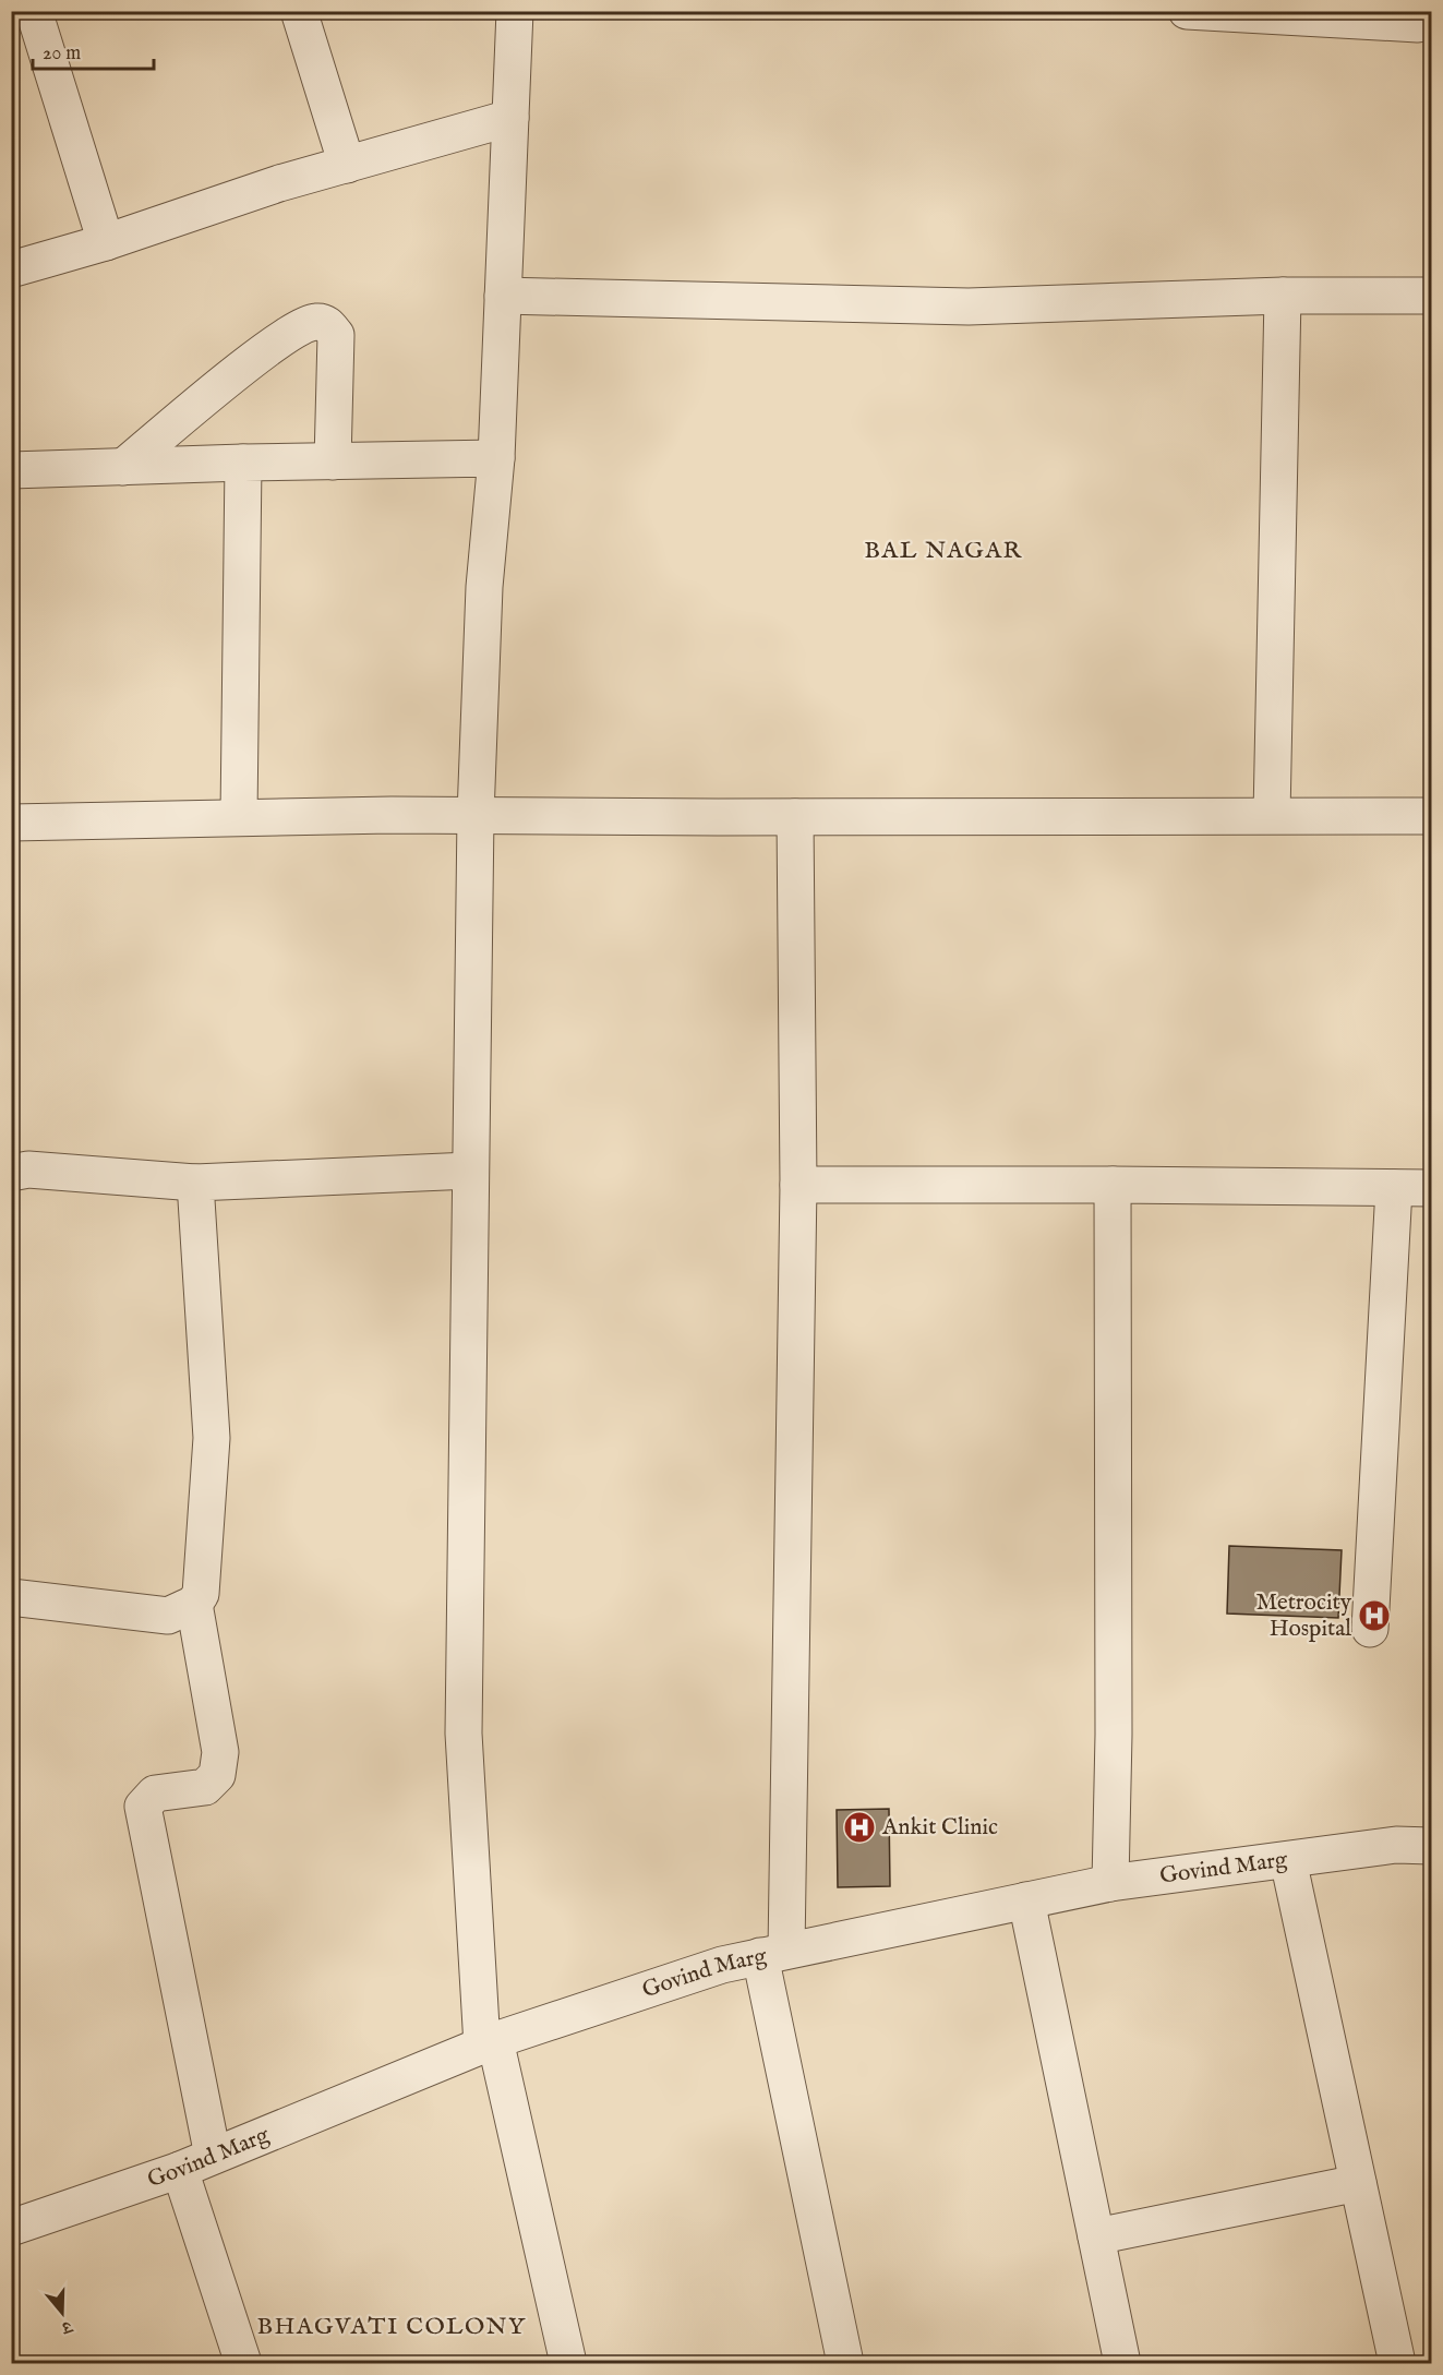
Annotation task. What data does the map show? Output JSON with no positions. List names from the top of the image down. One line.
{"streets":{"street":["Govind Marg"]},"districts":["BAL NAGAR","BHAGVATI COLONY"],"places":{"hospital":["Metrocity Hospital","Ankit Clinic"]},"scale_bar":"20 m","north":"bottom"}
